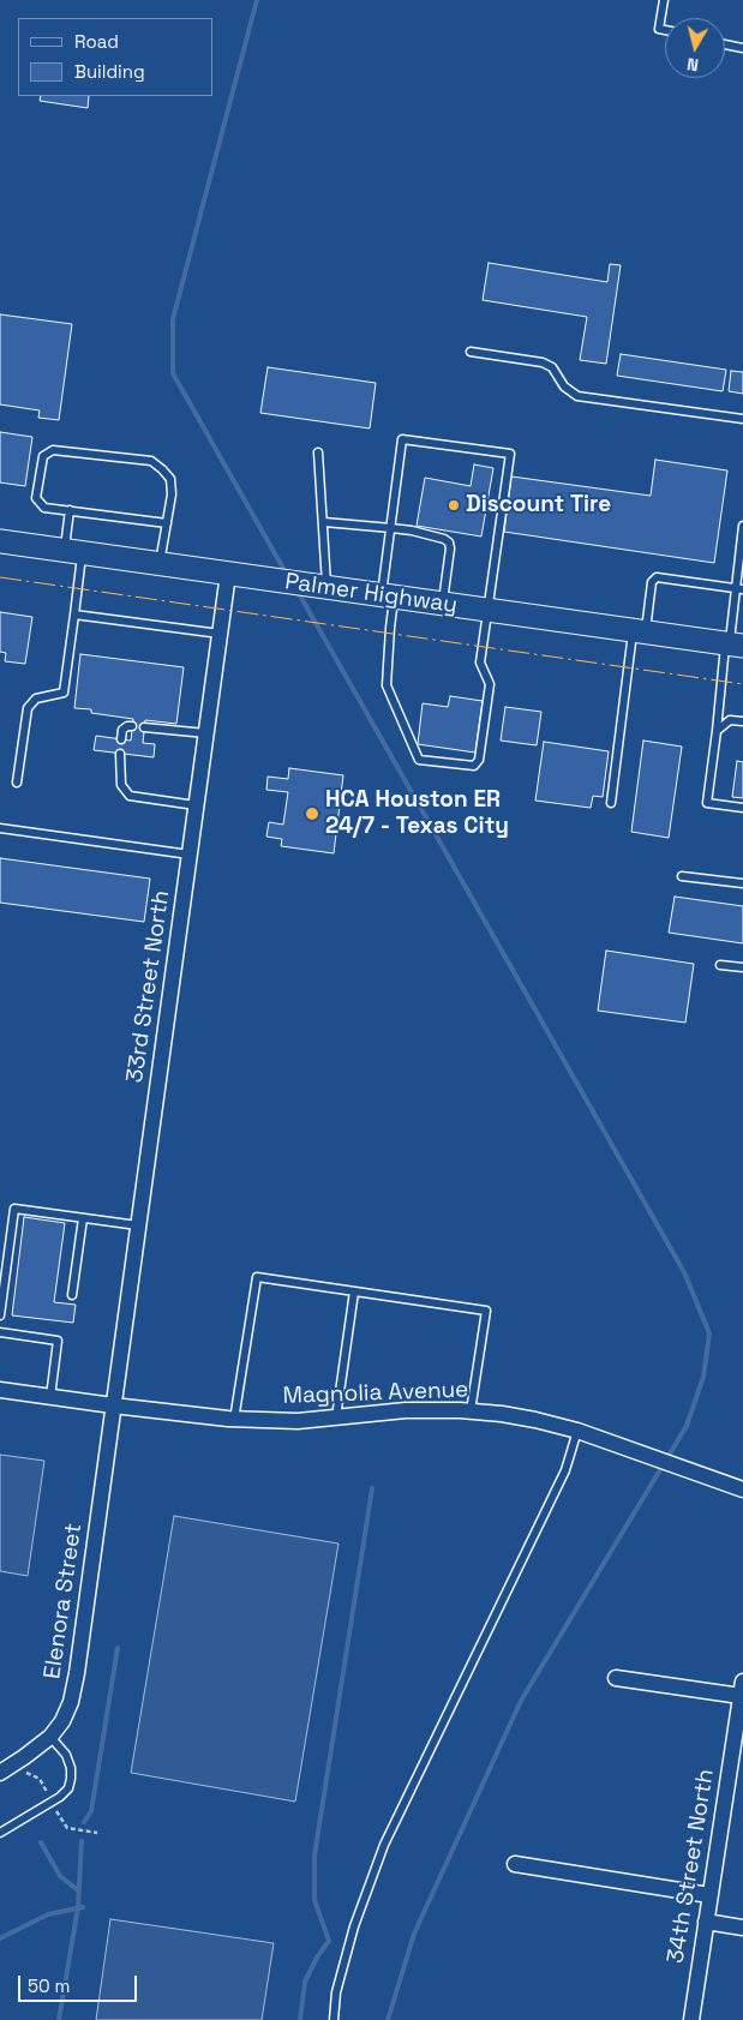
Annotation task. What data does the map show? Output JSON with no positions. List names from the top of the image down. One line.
{"streets":{"main road":["Palmer Highway"],"street":["33rd Street North","Magnolia Avenue","Elenora Street","34th Street North"]},"crossings":[["Palmer Highway","33rd Street North"],["33rd Street North","Magnolia Avenue"],["33rd Street North","Elenora Street"],["Magnolia Avenue","Elenora Street"]],"places":["Discount Tire","HCA Houston ER 24/7 - Texas City"],"legend":["Road","Building"],"scale_bar":"50 m","north":"bottom"}
